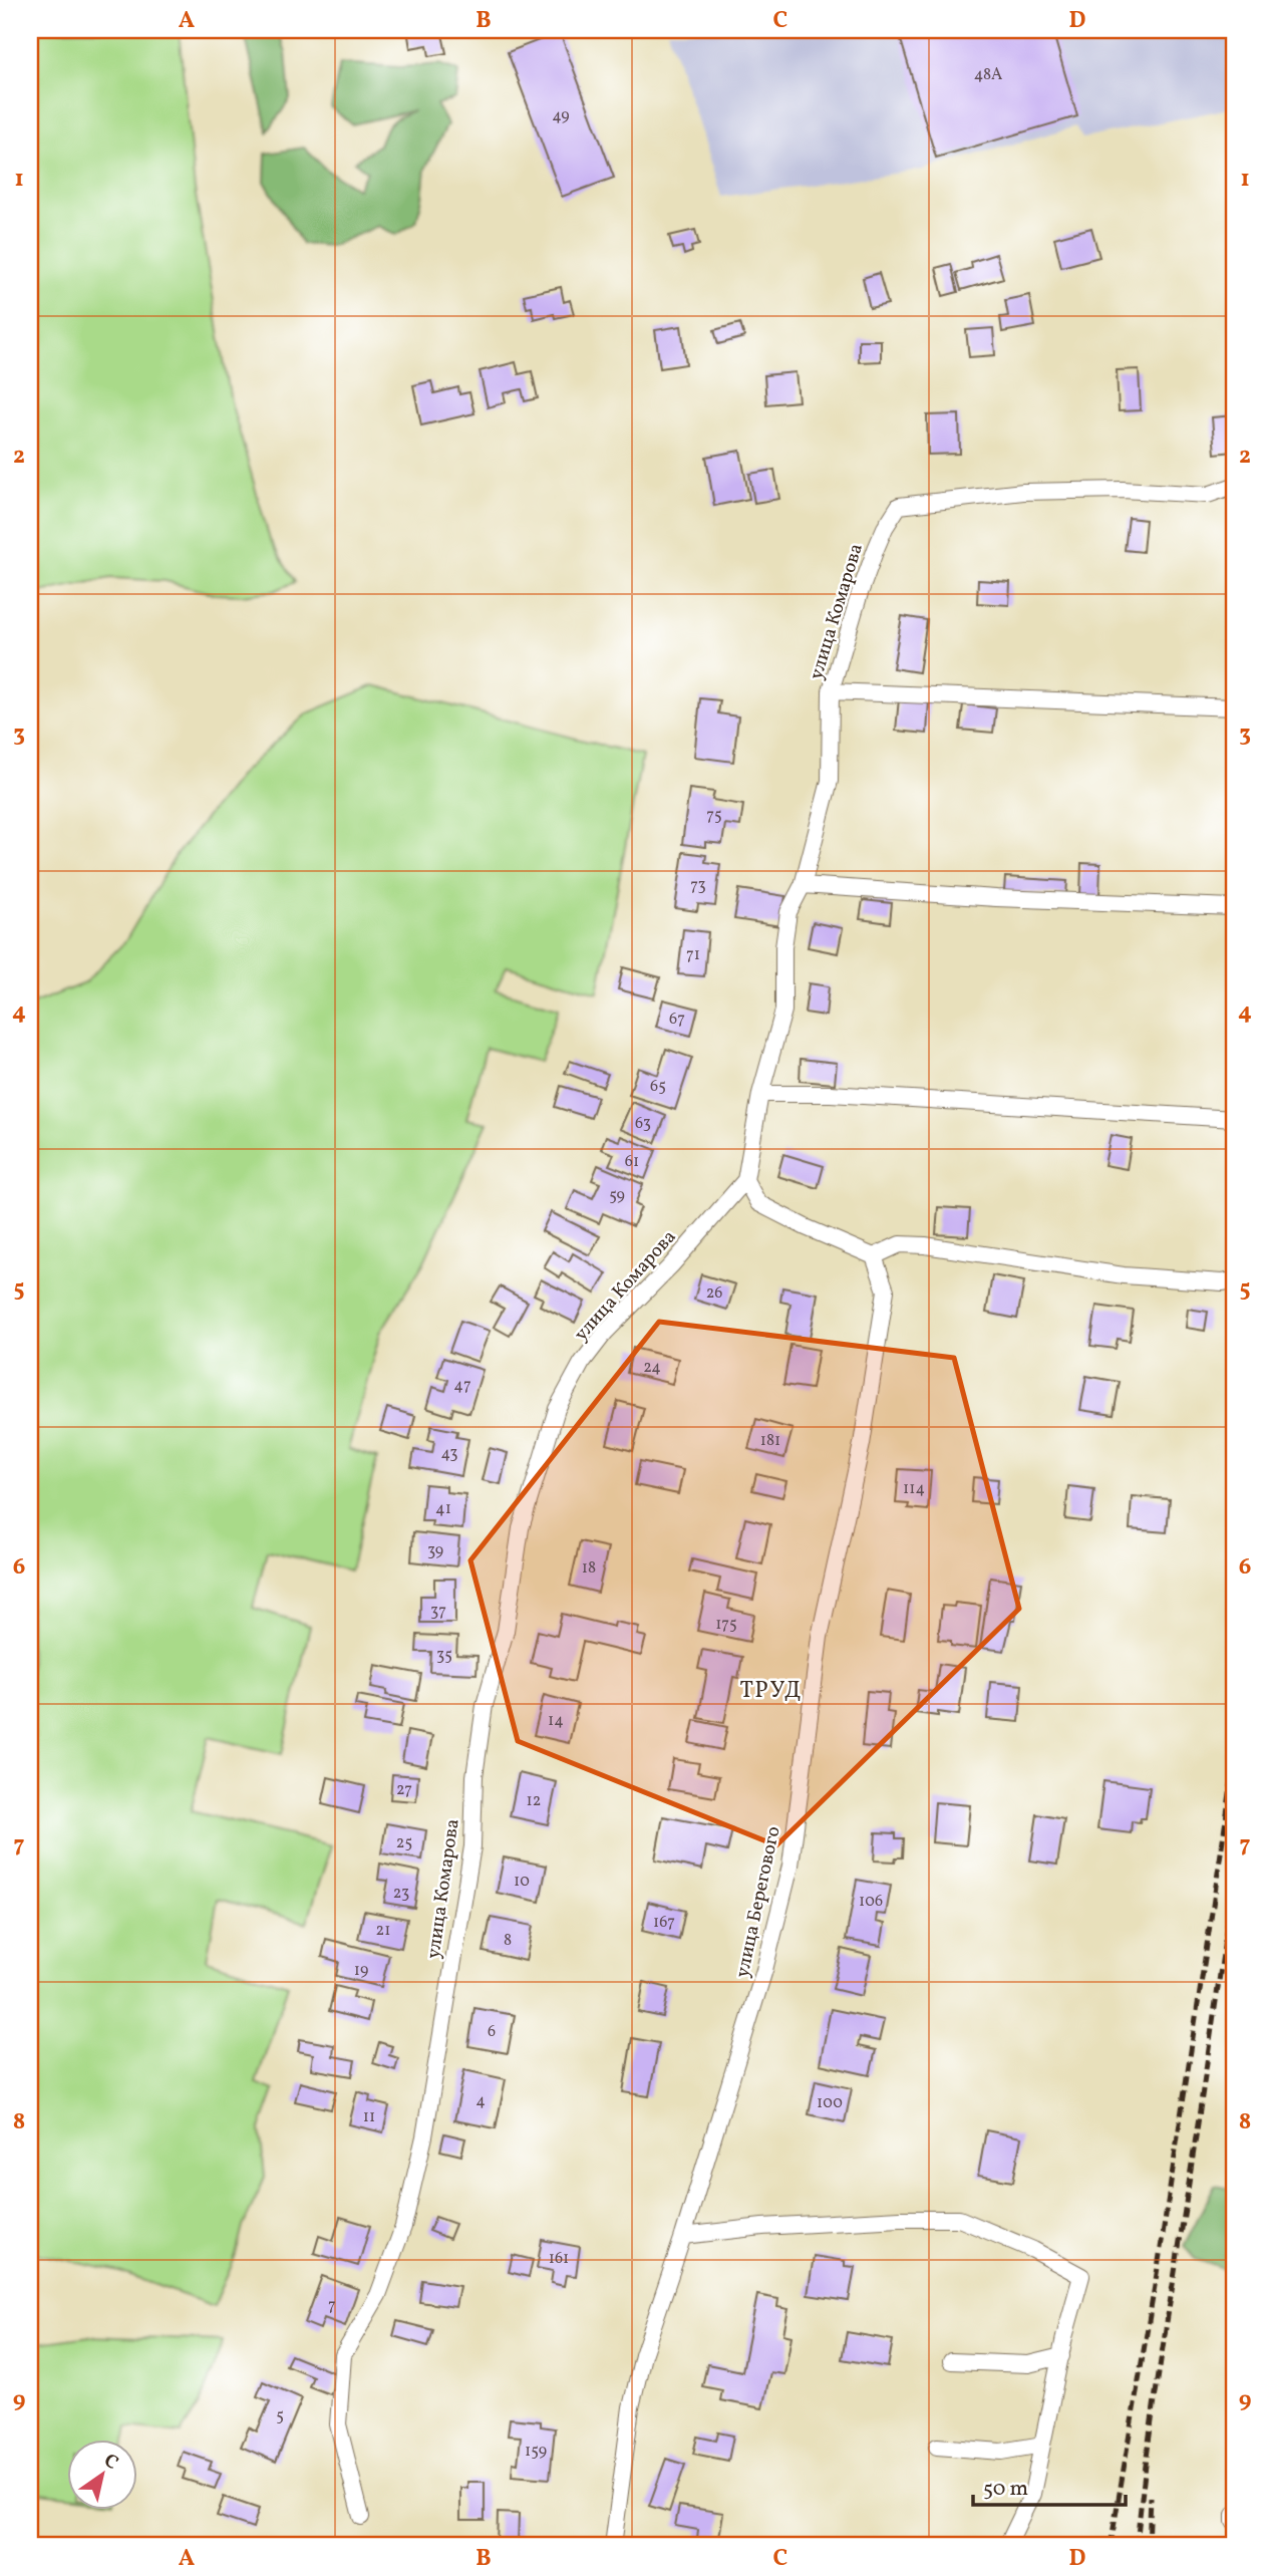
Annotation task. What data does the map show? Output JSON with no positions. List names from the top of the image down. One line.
{"streets":{"street":["улица Комарова","улица Берегового"]},"districts":["ТРУД"],"house_numbers":["48А","49","75","73","71","67","65","63","61","59","26","24","47","181","43","114","41","39","18","37","175","35","14","27","12","25","10","23","106","167","21","8","19","6","4","100","11","161","7","5","159"],"scale_bar":"50 m","north":"top right","grid":{"columns":["A","B","C","D"],"rows":["1","2","3","4","5","6","7","8","9"]}}
